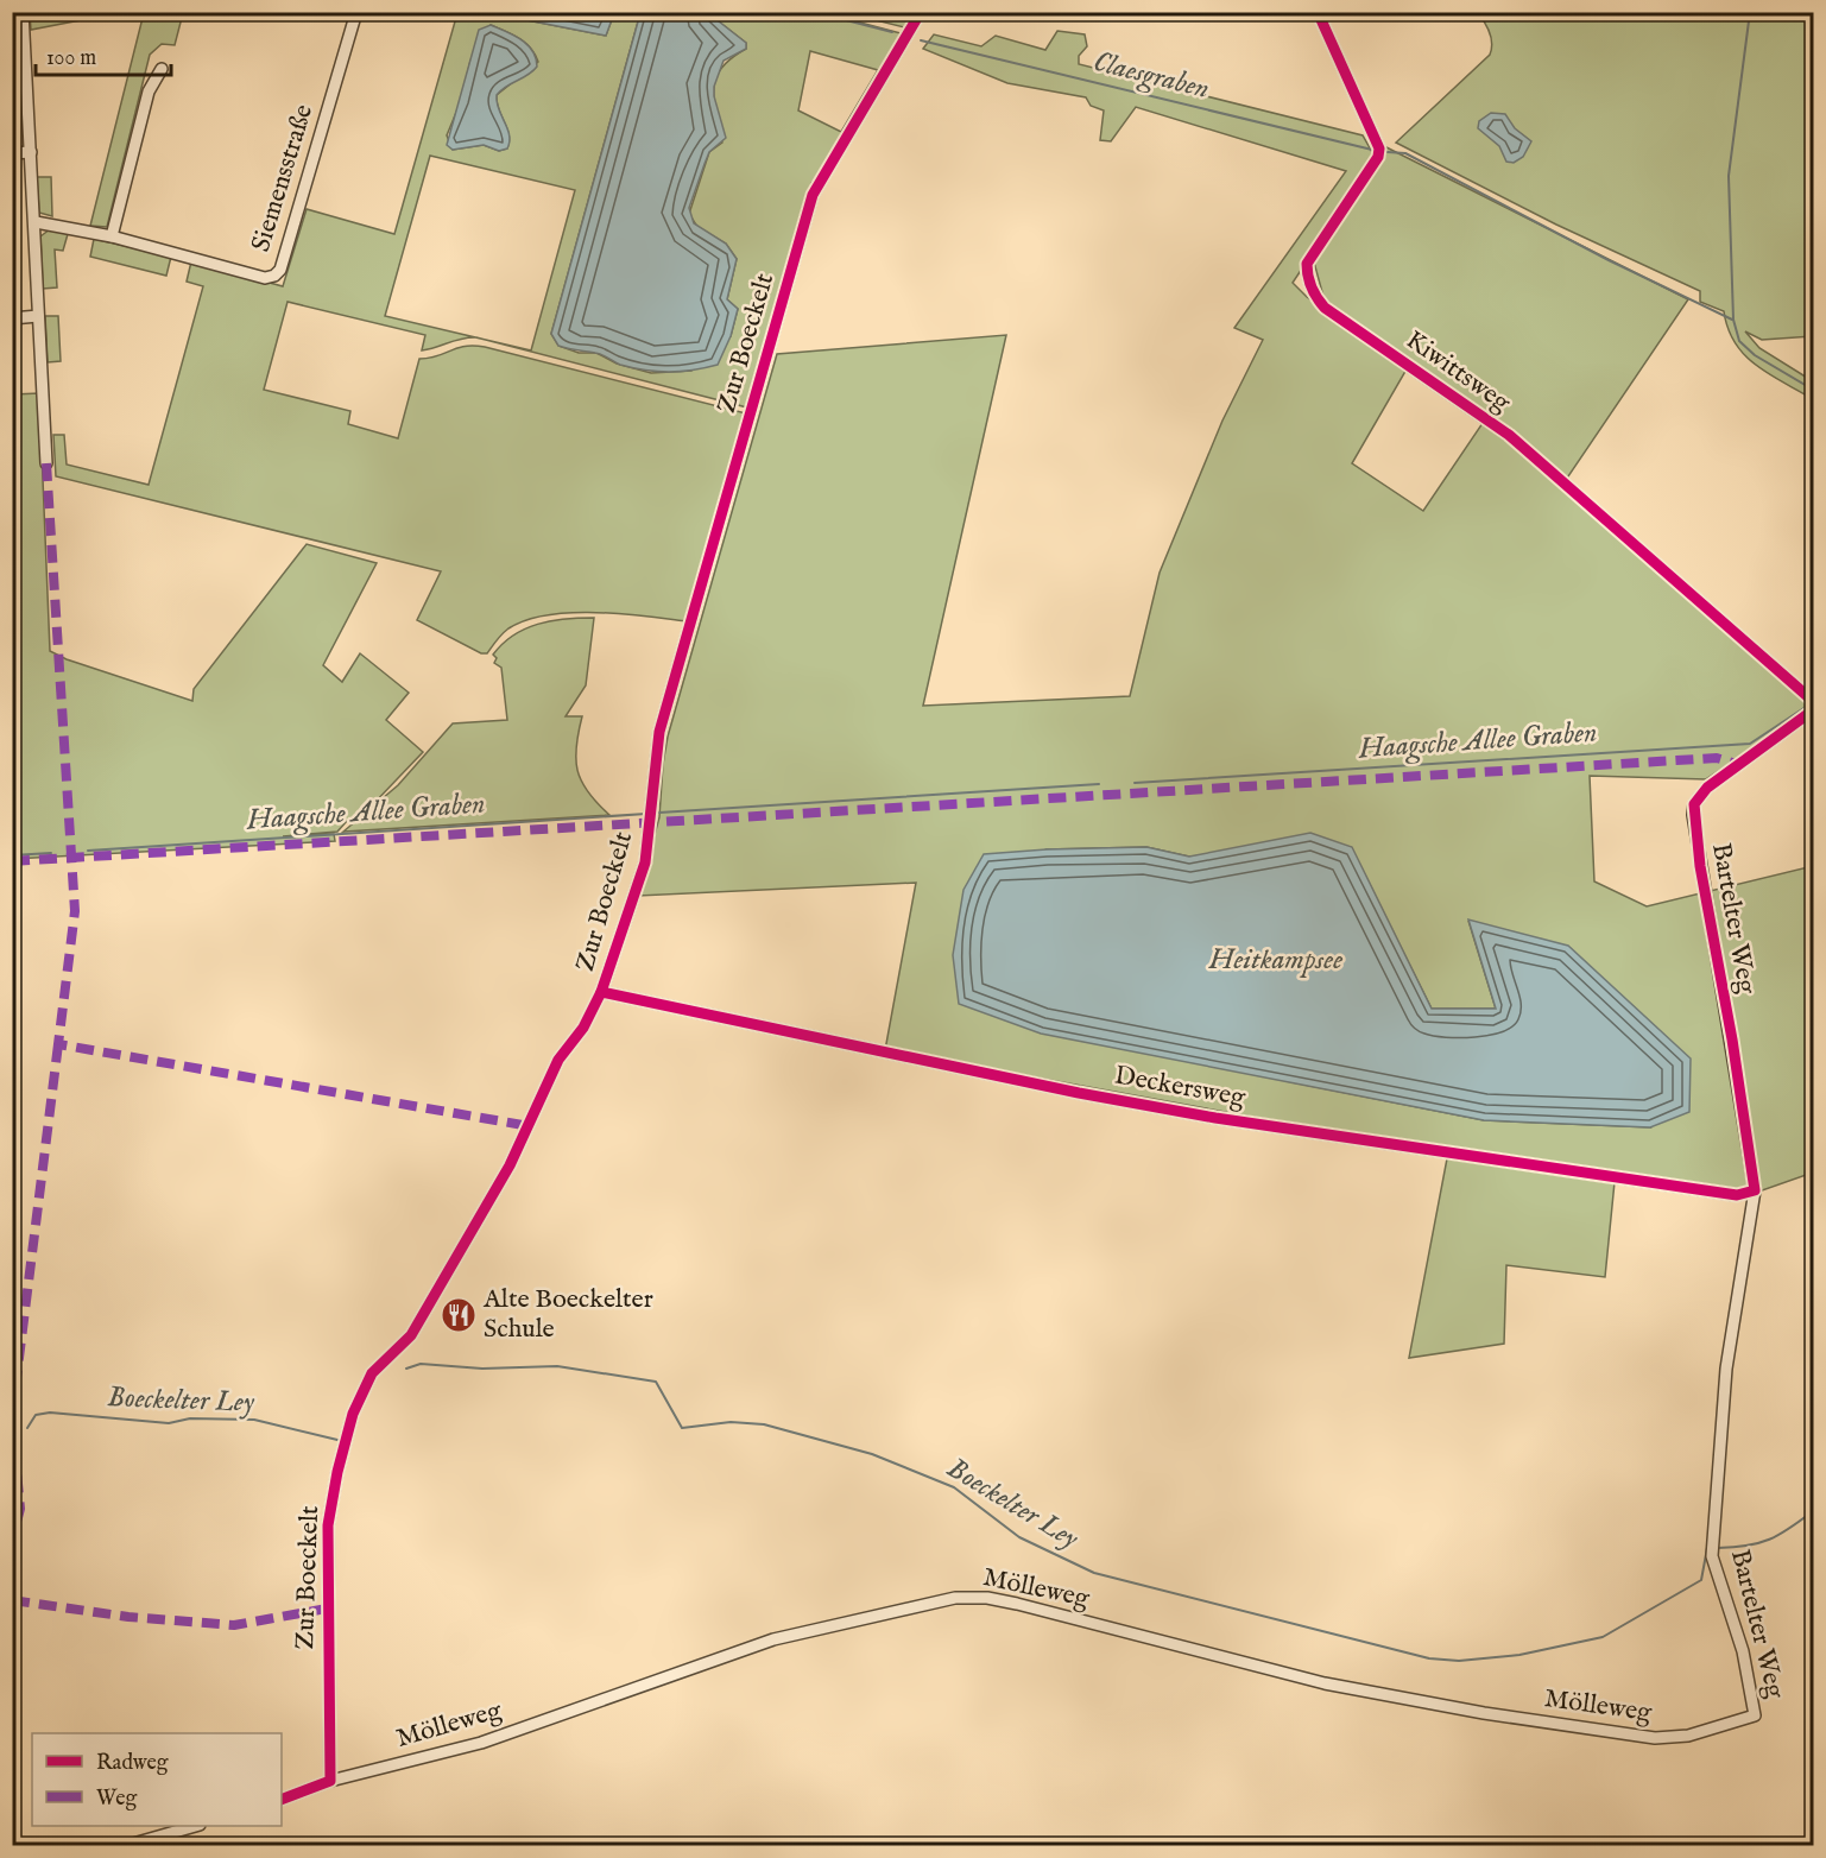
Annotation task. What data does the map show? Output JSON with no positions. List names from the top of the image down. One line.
{"streets":{"street":["Siemensstraße","Zur Boeckelt","Kiwittsweg","Bartelter Weg","Deckersweg","Mölleweg"]},"crossings":[["Zur Boeckelt","Deckersweg"],["Zur Boeckelt","Mölleweg"],["Bartelter Weg","Deckersweg"],["Bartelter Weg","Mölleweg"]],"water":["Claesgraben","Haagsche Allee Graben","Heitkampsee","Boeckelter Ley"],"places":{"restaurant":["Alte Boeckelter Schule"]},"legend":["Radweg","Weg"],"scale_bar":"100 m"}
